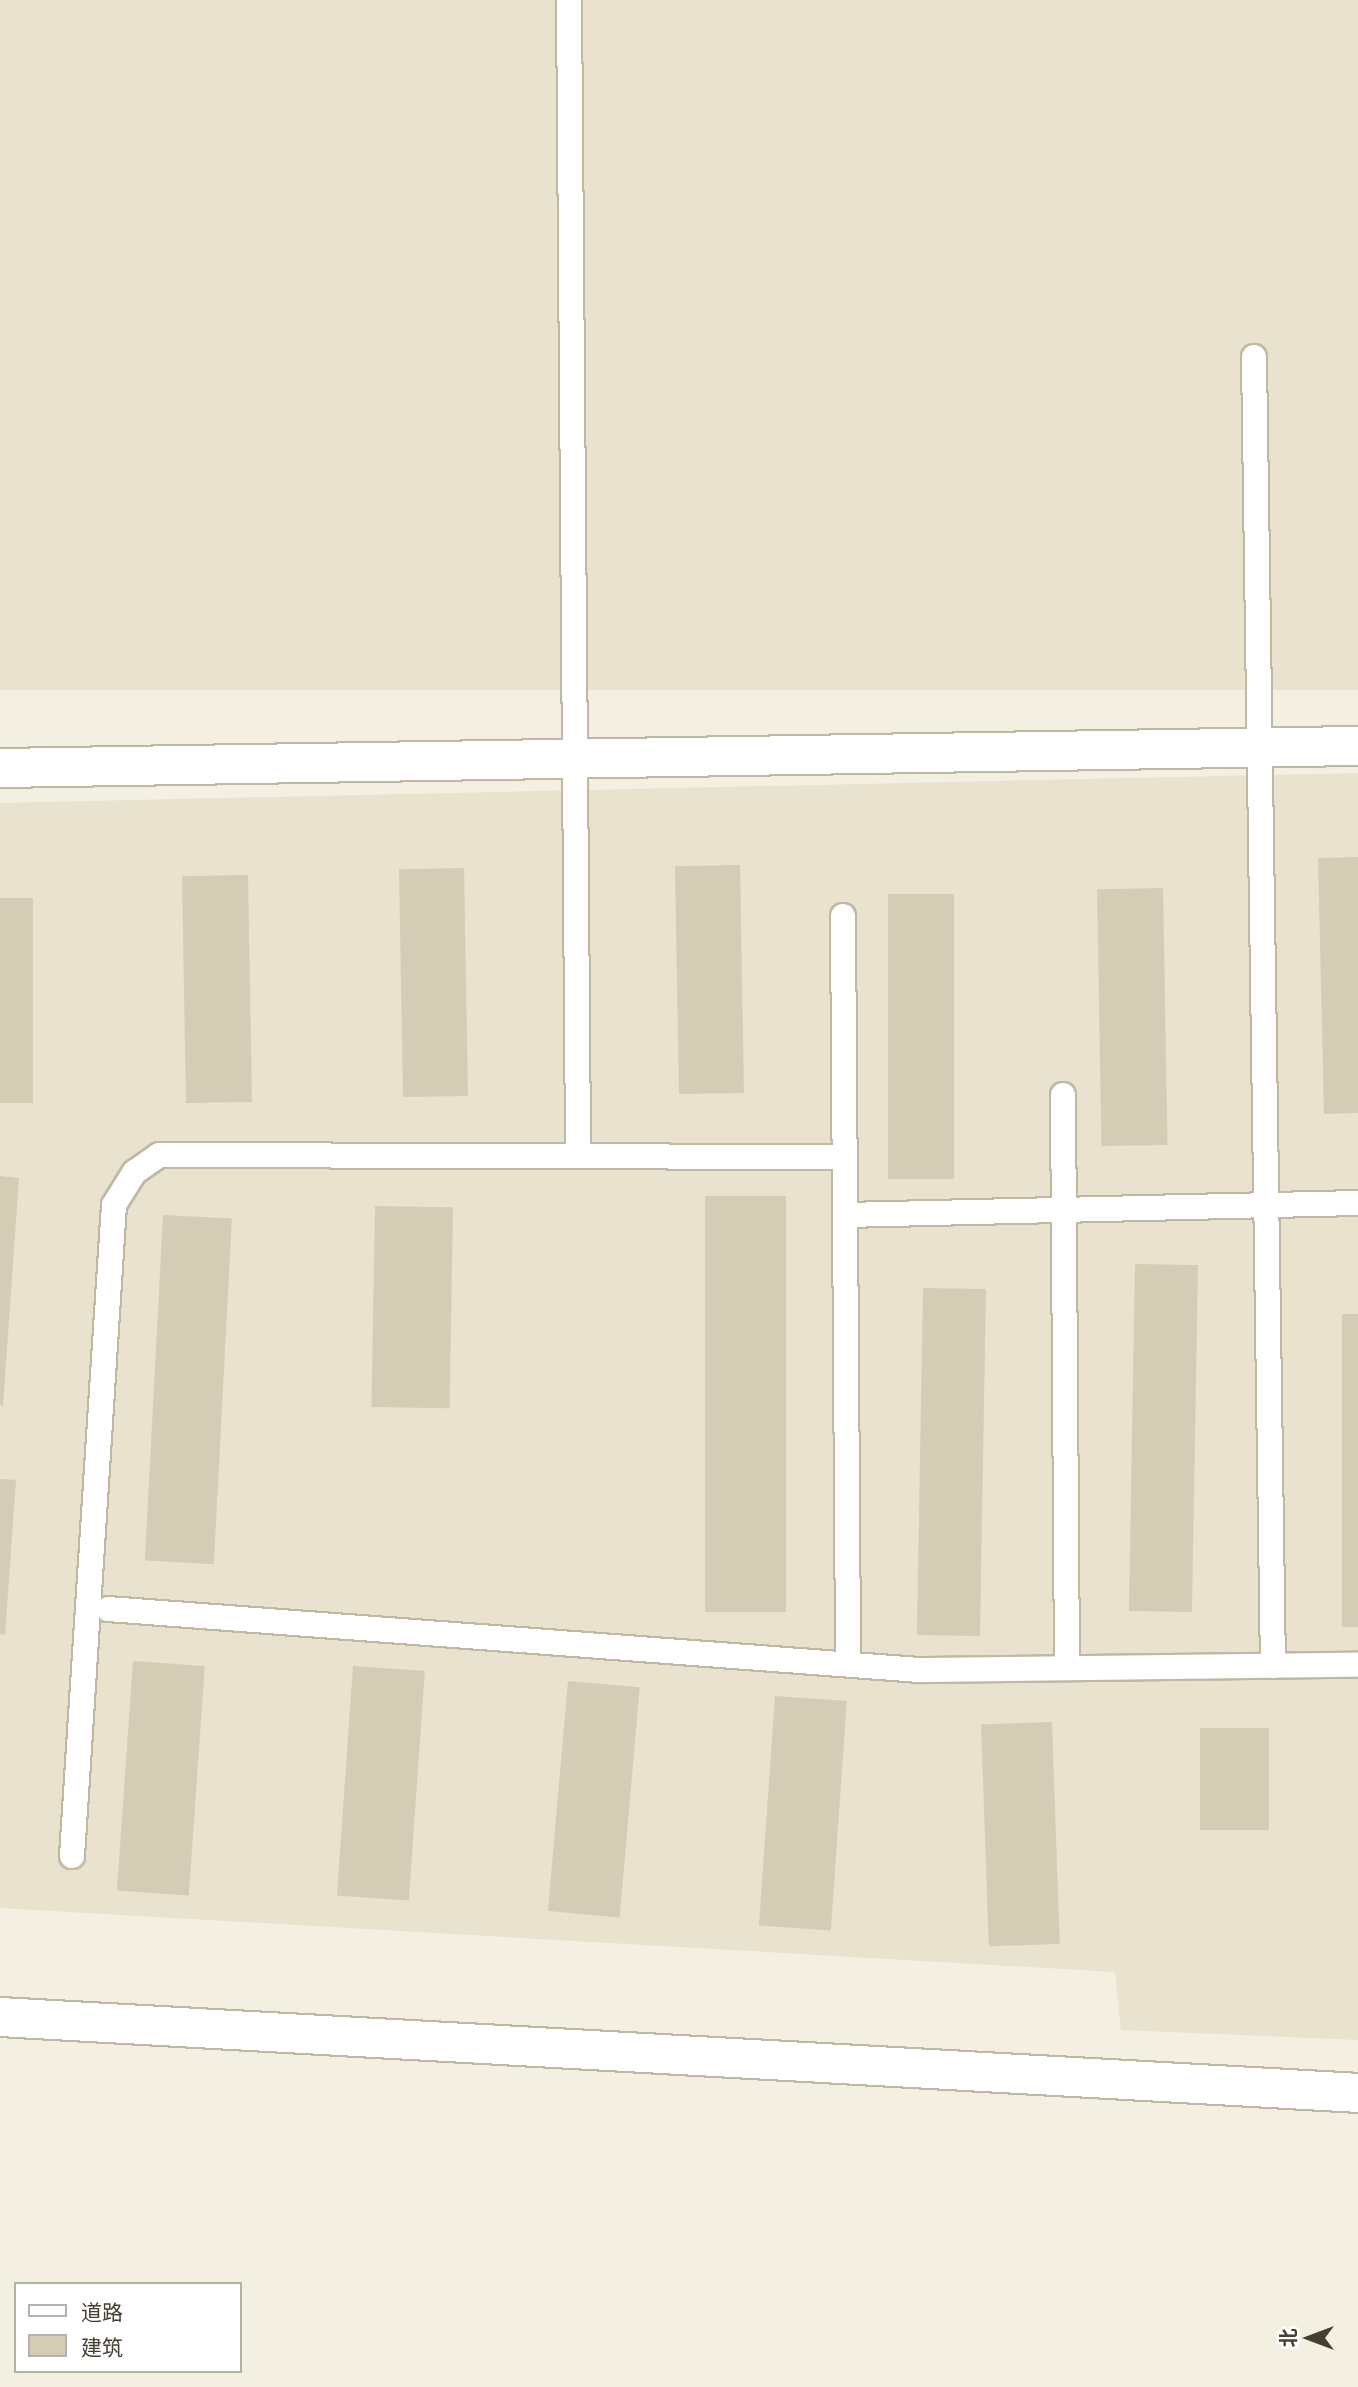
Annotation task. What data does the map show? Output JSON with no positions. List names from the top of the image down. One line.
{"legend":["道路","建筑"],"north":"left"}
